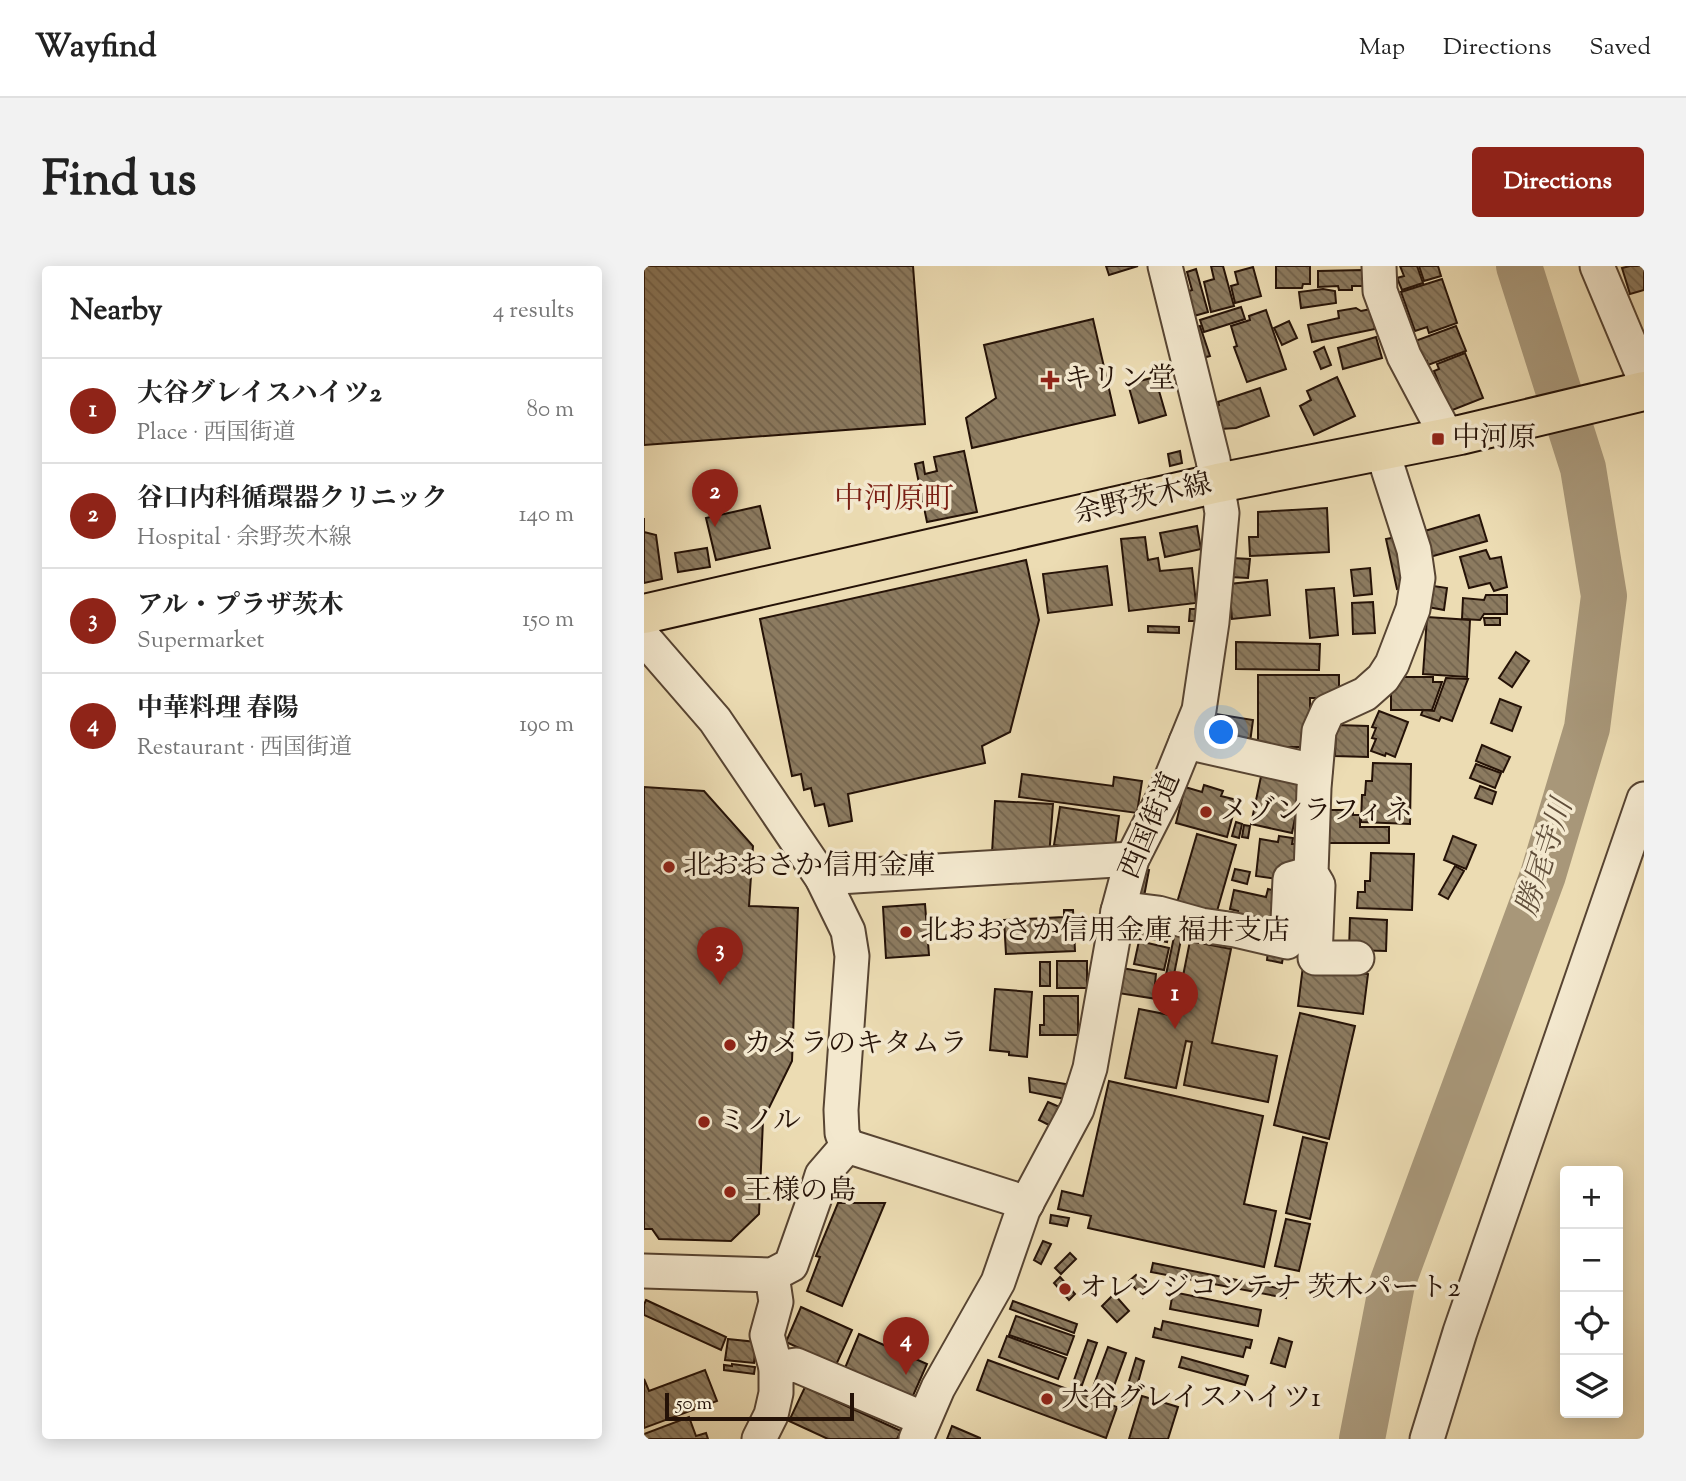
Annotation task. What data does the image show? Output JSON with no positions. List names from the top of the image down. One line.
{"streets":{"main road":["余野茨木線"],"street":["西国街道"]},"crossings":[["余野茨木線","西国街道"]],"districts":["中河原町"],"water":["勝尾寺川"],"places":{"health":["キリン堂"],"transit":["中河原"],"other":["メゾンラフィネ","北おおさか信用金庫","北おおさか信用金庫 福井支店","カメラのキタムラ","ミノル","王様の島","オレンジコンテナ 茨木パート2","大谷グレイスハイツ1"]},"scale_bar":"50 m","page":{"header":"Wayfind","nav":["Map","Directions","Saved"],"title":"Find us","buttons":"Directions","heading":["Nearby","4 results"],"list":[{"mark":"1","name":"大谷グレイスハイツ2","note":"Place · 西国街道","value":"80 m"},{"mark":"2","name":"谷口内科循環器クリニック","note":"Hospital · 余野茨木線","value":"140 m"},{"mark":"3","name":"アル・プラザ茨木","note":"Supermarket","value":"150 m"},{"mark":"4","name":"中華料理 春陽","note":"Restaurant · 西国街道","value":"190 m"}],"pins":["2","3","1","4"],"map_buttons":["+","−"],"scale":"50 m"}}
